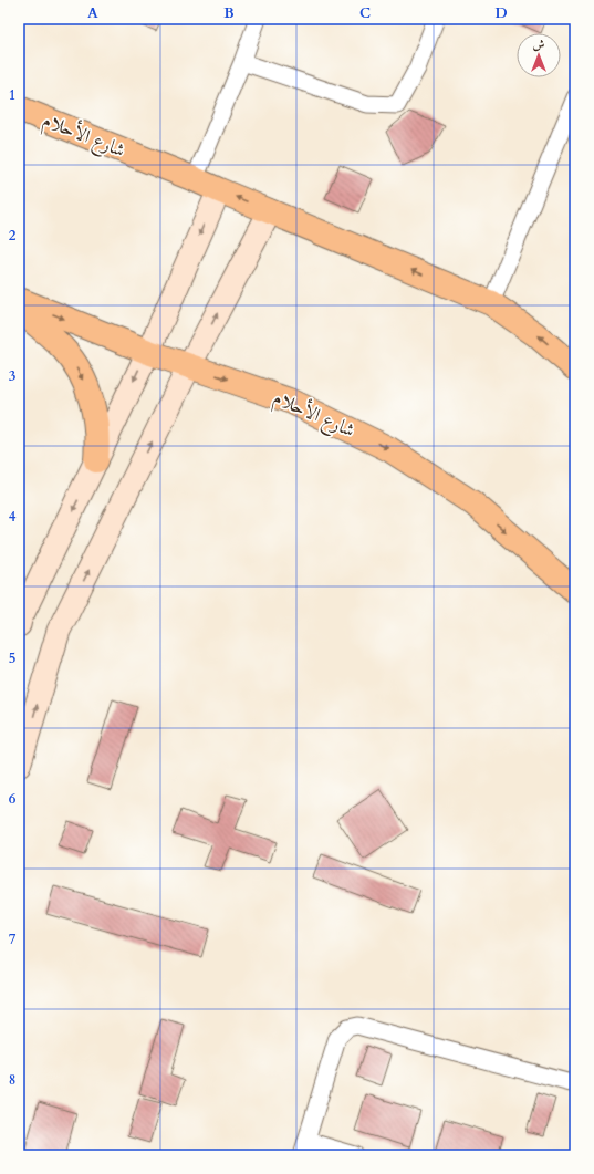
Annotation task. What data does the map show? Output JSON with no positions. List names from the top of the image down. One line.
{"streets":{"main road":["شارع الأحلام"]},"north":"top","grid":{"columns":["A","B","C","D"],"rows":["1","2","3","4","5","6","7","8"]}}
